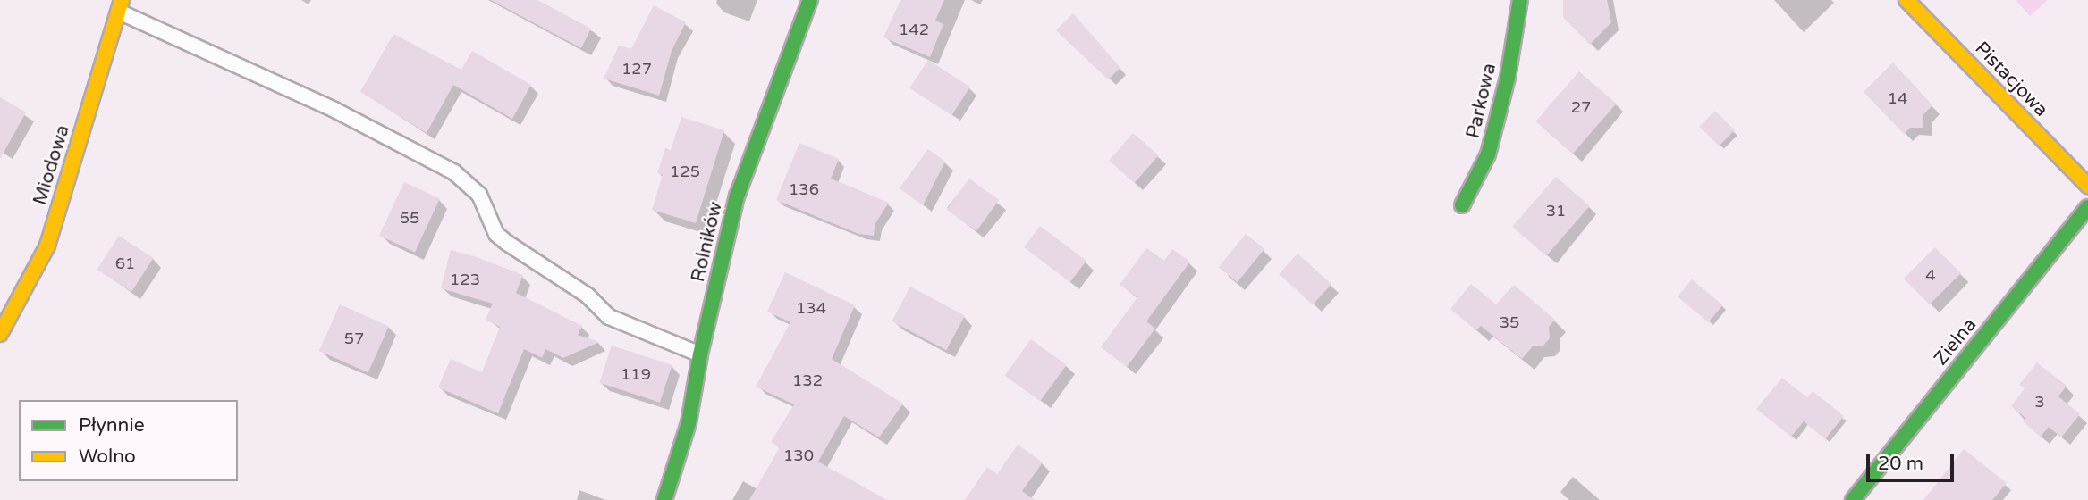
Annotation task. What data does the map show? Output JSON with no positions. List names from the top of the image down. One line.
{"streets":{"street":["Pistacjowa","Parkowa","Miodowa","Rolników","Zielna"]},"house_numbers":["142","127","14","27","125","136","31","55","61","4","123","134","35","57","119","132","3","130"],"legend":["Płynnie","Wolno"],"scale_bar":"20 m"}
